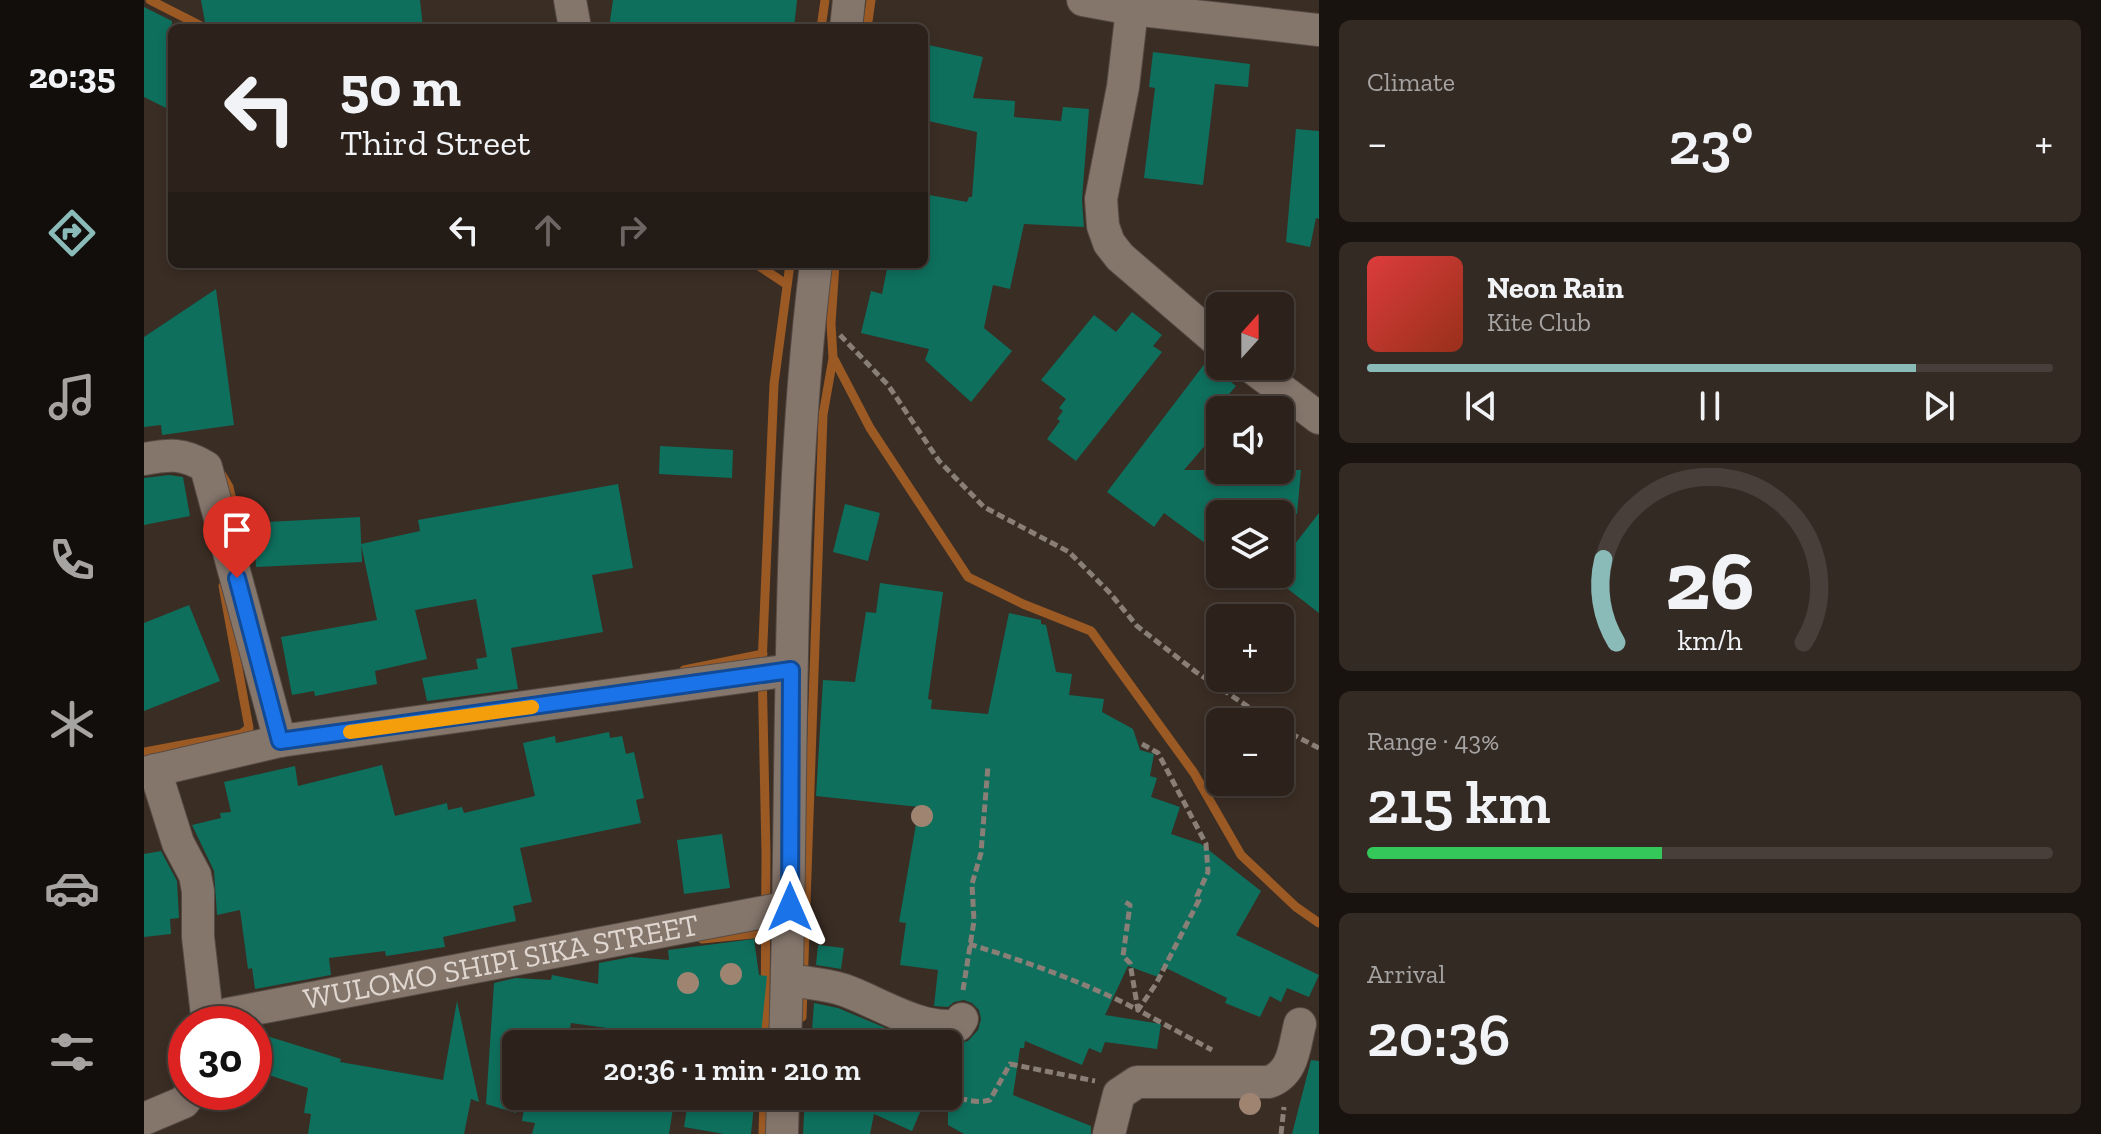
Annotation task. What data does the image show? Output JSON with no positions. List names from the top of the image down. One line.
{"streets":{"street":["WULOMO SHIPI SIKA STREET"]},"north":"top","page":{"tabs":"20:35","tile":["Climate",["Range · 43%","215 km"],["Arrival","20:36"]],"turn":["50 m","Third Street"],"heat":["−","23°","+"],"song":["Neon Rain","Kite Club"],"map_buttons":["+","−"],"limit":"30","trip":"20:36 · 1 min · 210 m","gauge":["26","km/h"]}}
